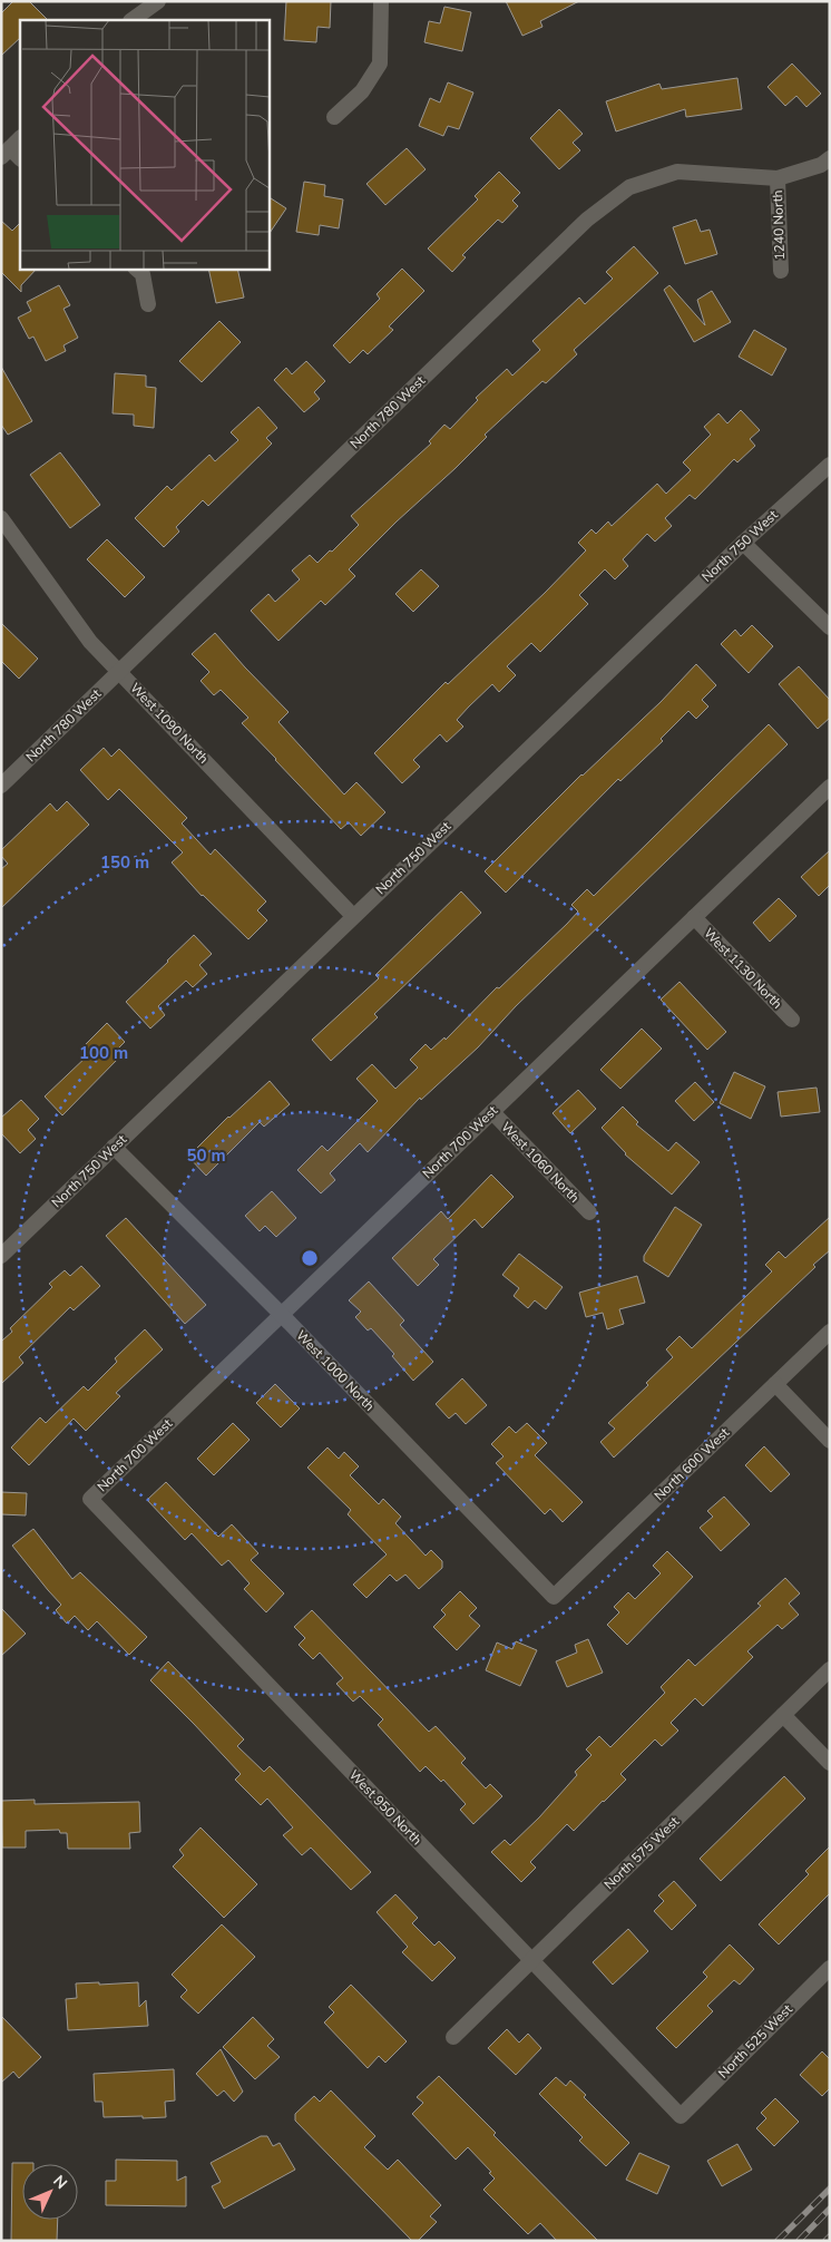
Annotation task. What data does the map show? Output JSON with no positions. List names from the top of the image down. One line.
{"streets":{"street":["1240 North","North 780 West","North 750 West","West 1090 North","West 1130 North","North 700 West","West 1060 North","West 1000 North","North 600 West","West 950 North","North 575 West","North 525 West"]},"crossings":[["1240 North","North 780 West"],["North 780 West","West 1090 North"],["North 750 West","West 1090 North"],["North 750 West","West 1000 North"],["West 1130 North","North 700 West"],["North 700 West","West 1060 North"],["North 700 West","West 1000 North"],["North 700 West","West 950 North"],["West 1000 North","North 600 West"],["West 950 North","North 575 West"],["West 950 North","North 525 West"]],"north":"top right","rings":["150 m","100 m","50 m"]}
